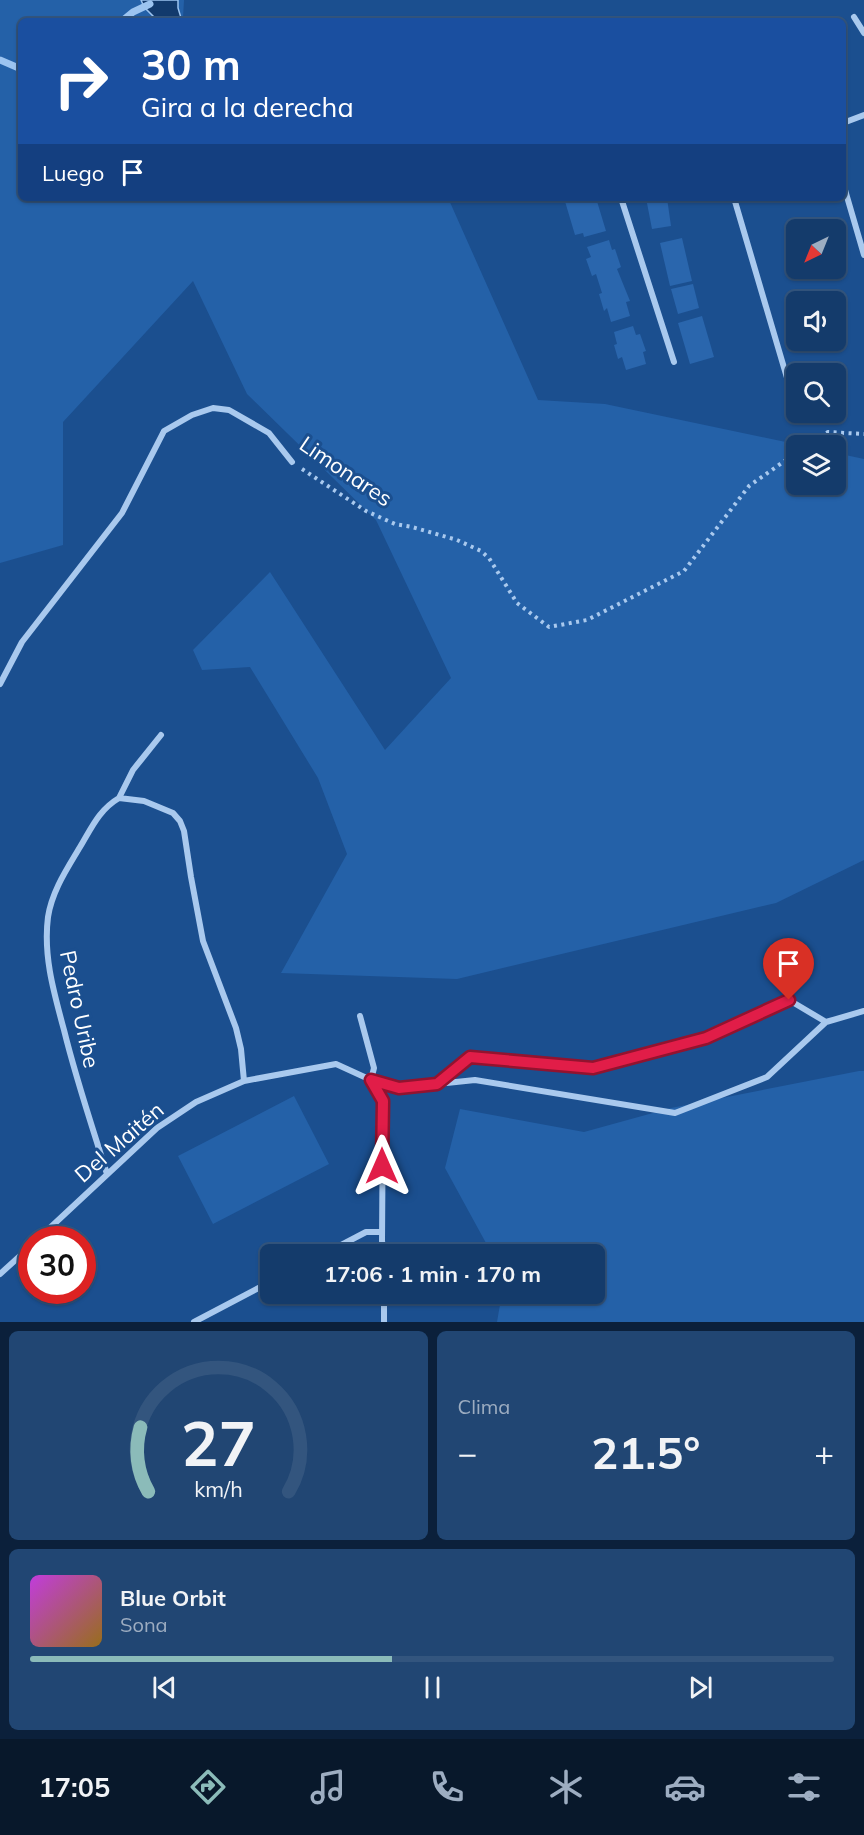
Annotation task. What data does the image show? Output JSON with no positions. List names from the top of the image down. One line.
{"streets":{"street":["Limonares","Pedro Uribe","Del Maitén"]},"crossings":[["Pedro Uribe","Del Maitén"]],"north":"bottom left","page":{"turn":["30 m","Gira a la derecha"],"then":"Luego","limit":"30","trip":"17:06 · 1 min · 170 m","tile":"Clima","heat":["−","21.5°","+"],"song":["Blue Orbit","Sona"],"tabs":"17:05","gauge":["27","km/h"]}}
